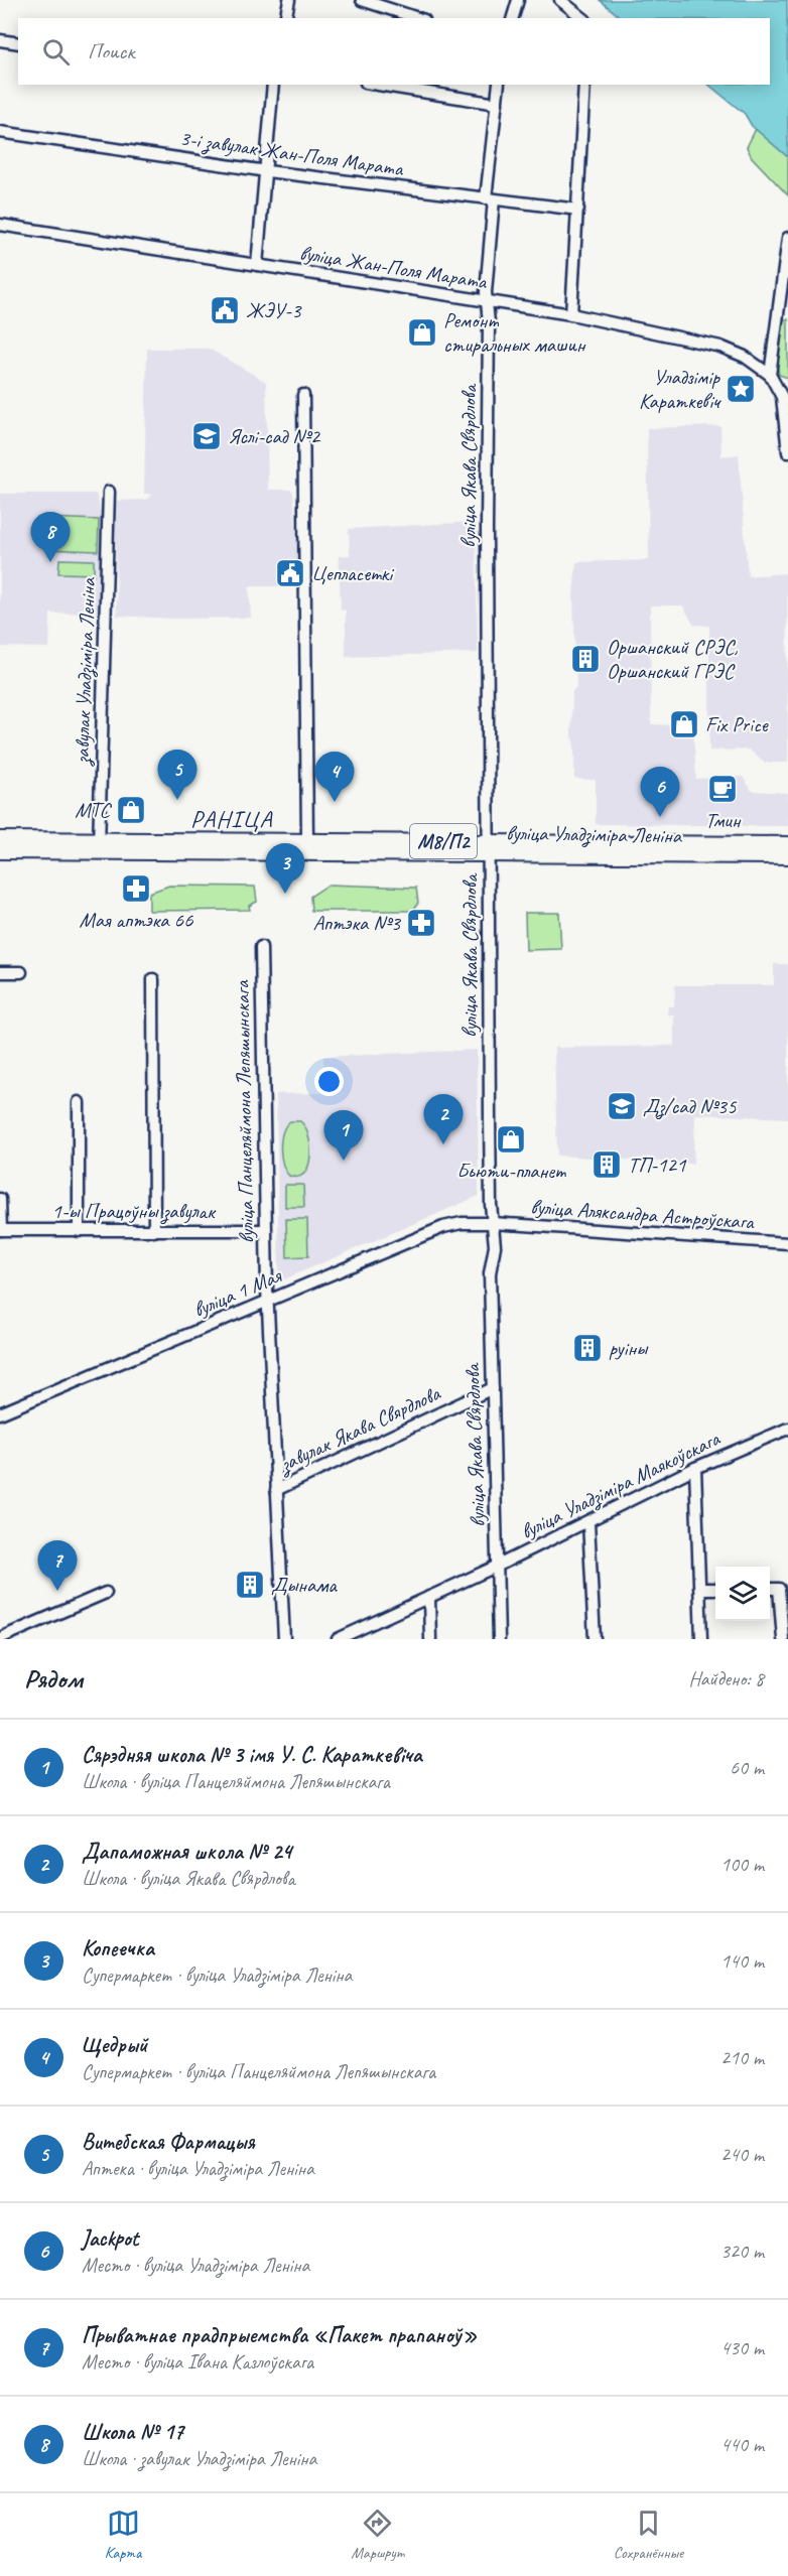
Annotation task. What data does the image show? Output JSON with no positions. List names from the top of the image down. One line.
{"streets":{"main road":["вуліца Уладзіміра Леніна","М8/П2"],"street":["3-і завулак Жан-Поля Марата","вуліца Жан-Поля Марата","вуліца Якава Свярдлова","завулак Уладзіміра Леніна","вуліца Панцеляймона Лепяшынскага","1-ы Працоўны завулак","вуліца Аляксандра Астроўскага","вуліца 1 Мая","завулак Якава Свярдлова","вуліца Уладзіміра Маякоўскага"]},"crossings":[["3-і завулак Жан-Поля Марата","вуліца Якава Свярдлова"],["вуліца Жан-Поля Марата","вуліца Якава Свярдлова"],["вуліца Якава Свярдлова","вуліца Уладзіміра Леніна"],["вуліца Якава Свярдлова","вуліца Аляксандра Астроўскага"],["вуліца Якава Свярдлова","вуліца 1 Мая"],["вуліца Якава Свярдлова","завулак Якава Свярдлова"],["вуліца Якава Свярдлова","вуліца Уладзіміра Маякоўскага"],["завулак Уладзіміра Леніна","вуліца Уладзіміра Леніна"],["вуліца Панцеляймона Лепяшынскага","1-ы Працоўны завулак"],["вуліца Панцеляймона Лепяшынскага","вуліца 1 Мая"],["вуліца Панцеляймона Лепяшынскага","завулак Якава Свярдлова"],["вуліца Аляксандра Астроўскага","вуліца 1 Мая"]],"districts":["РАНІЦА"],"places":{"public building":["ЖЭУ-3","Цепласеткі"],"shop":["Ремонт стиральных машин","Fix Price","МТС","Бьюти-планет"],"place":["Уладзімір Караткевіч"],"school or university":["Яслі-сад №2","Дз/сад №35"],"building":["Оршанский СРЭС, Оршанский ГРЭС","ТП-121","руіны","Дынама"],"cafe":["Тмин"],"pharmacy":["Мая аптэка 66","Аптэка №3"]},"page":{"search":"Поиск","pins":["8","5","4","6","3","2","1","7"],"heading":["Рядом","Найдено: 8"],"list":[{"mark":"1","name":"Сярэдняя школа № 3 імя У. С. Караткевіча","note":"Школа · вуліца Панцеляймона Лепяшынскага","value":"60 m"},{"mark":"2","name":"Дапаможная школа № 24","note":"Школа · вуліца Якава Свярдлова","value":"100 m"},{"mark":"3","name":"Копеечка","note":"Супермаркет · вуліца Уладзіміра Леніна","value":"140 m"},{"mark":"4","name":"Щедрый","note":"Супермаркет · вуліца Панцеляймона Лепяшынскага","value":"210 m"},{"mark":"5","name":"Витебская Фармацыя","note":"Аптека · вуліца Уладзіміра Леніна","value":"240 m"},{"mark":"6","name":"Jackpot","note":"Место · вуліца Уладзіміра Леніна","value":"320 m"},{"mark":"7","name":"Прыватнае прадпрыемства «Пакет прапаноў»","note":"Место · вуліца Івана Казлоўскага","value":"430 m"},{"mark":"8","name":"Школа № 17","note":"Школа · завулак Уладзіміра Леніна","value":"440 m"}],"nav":["Карта","Маршрут","Сохранённые"]}}
